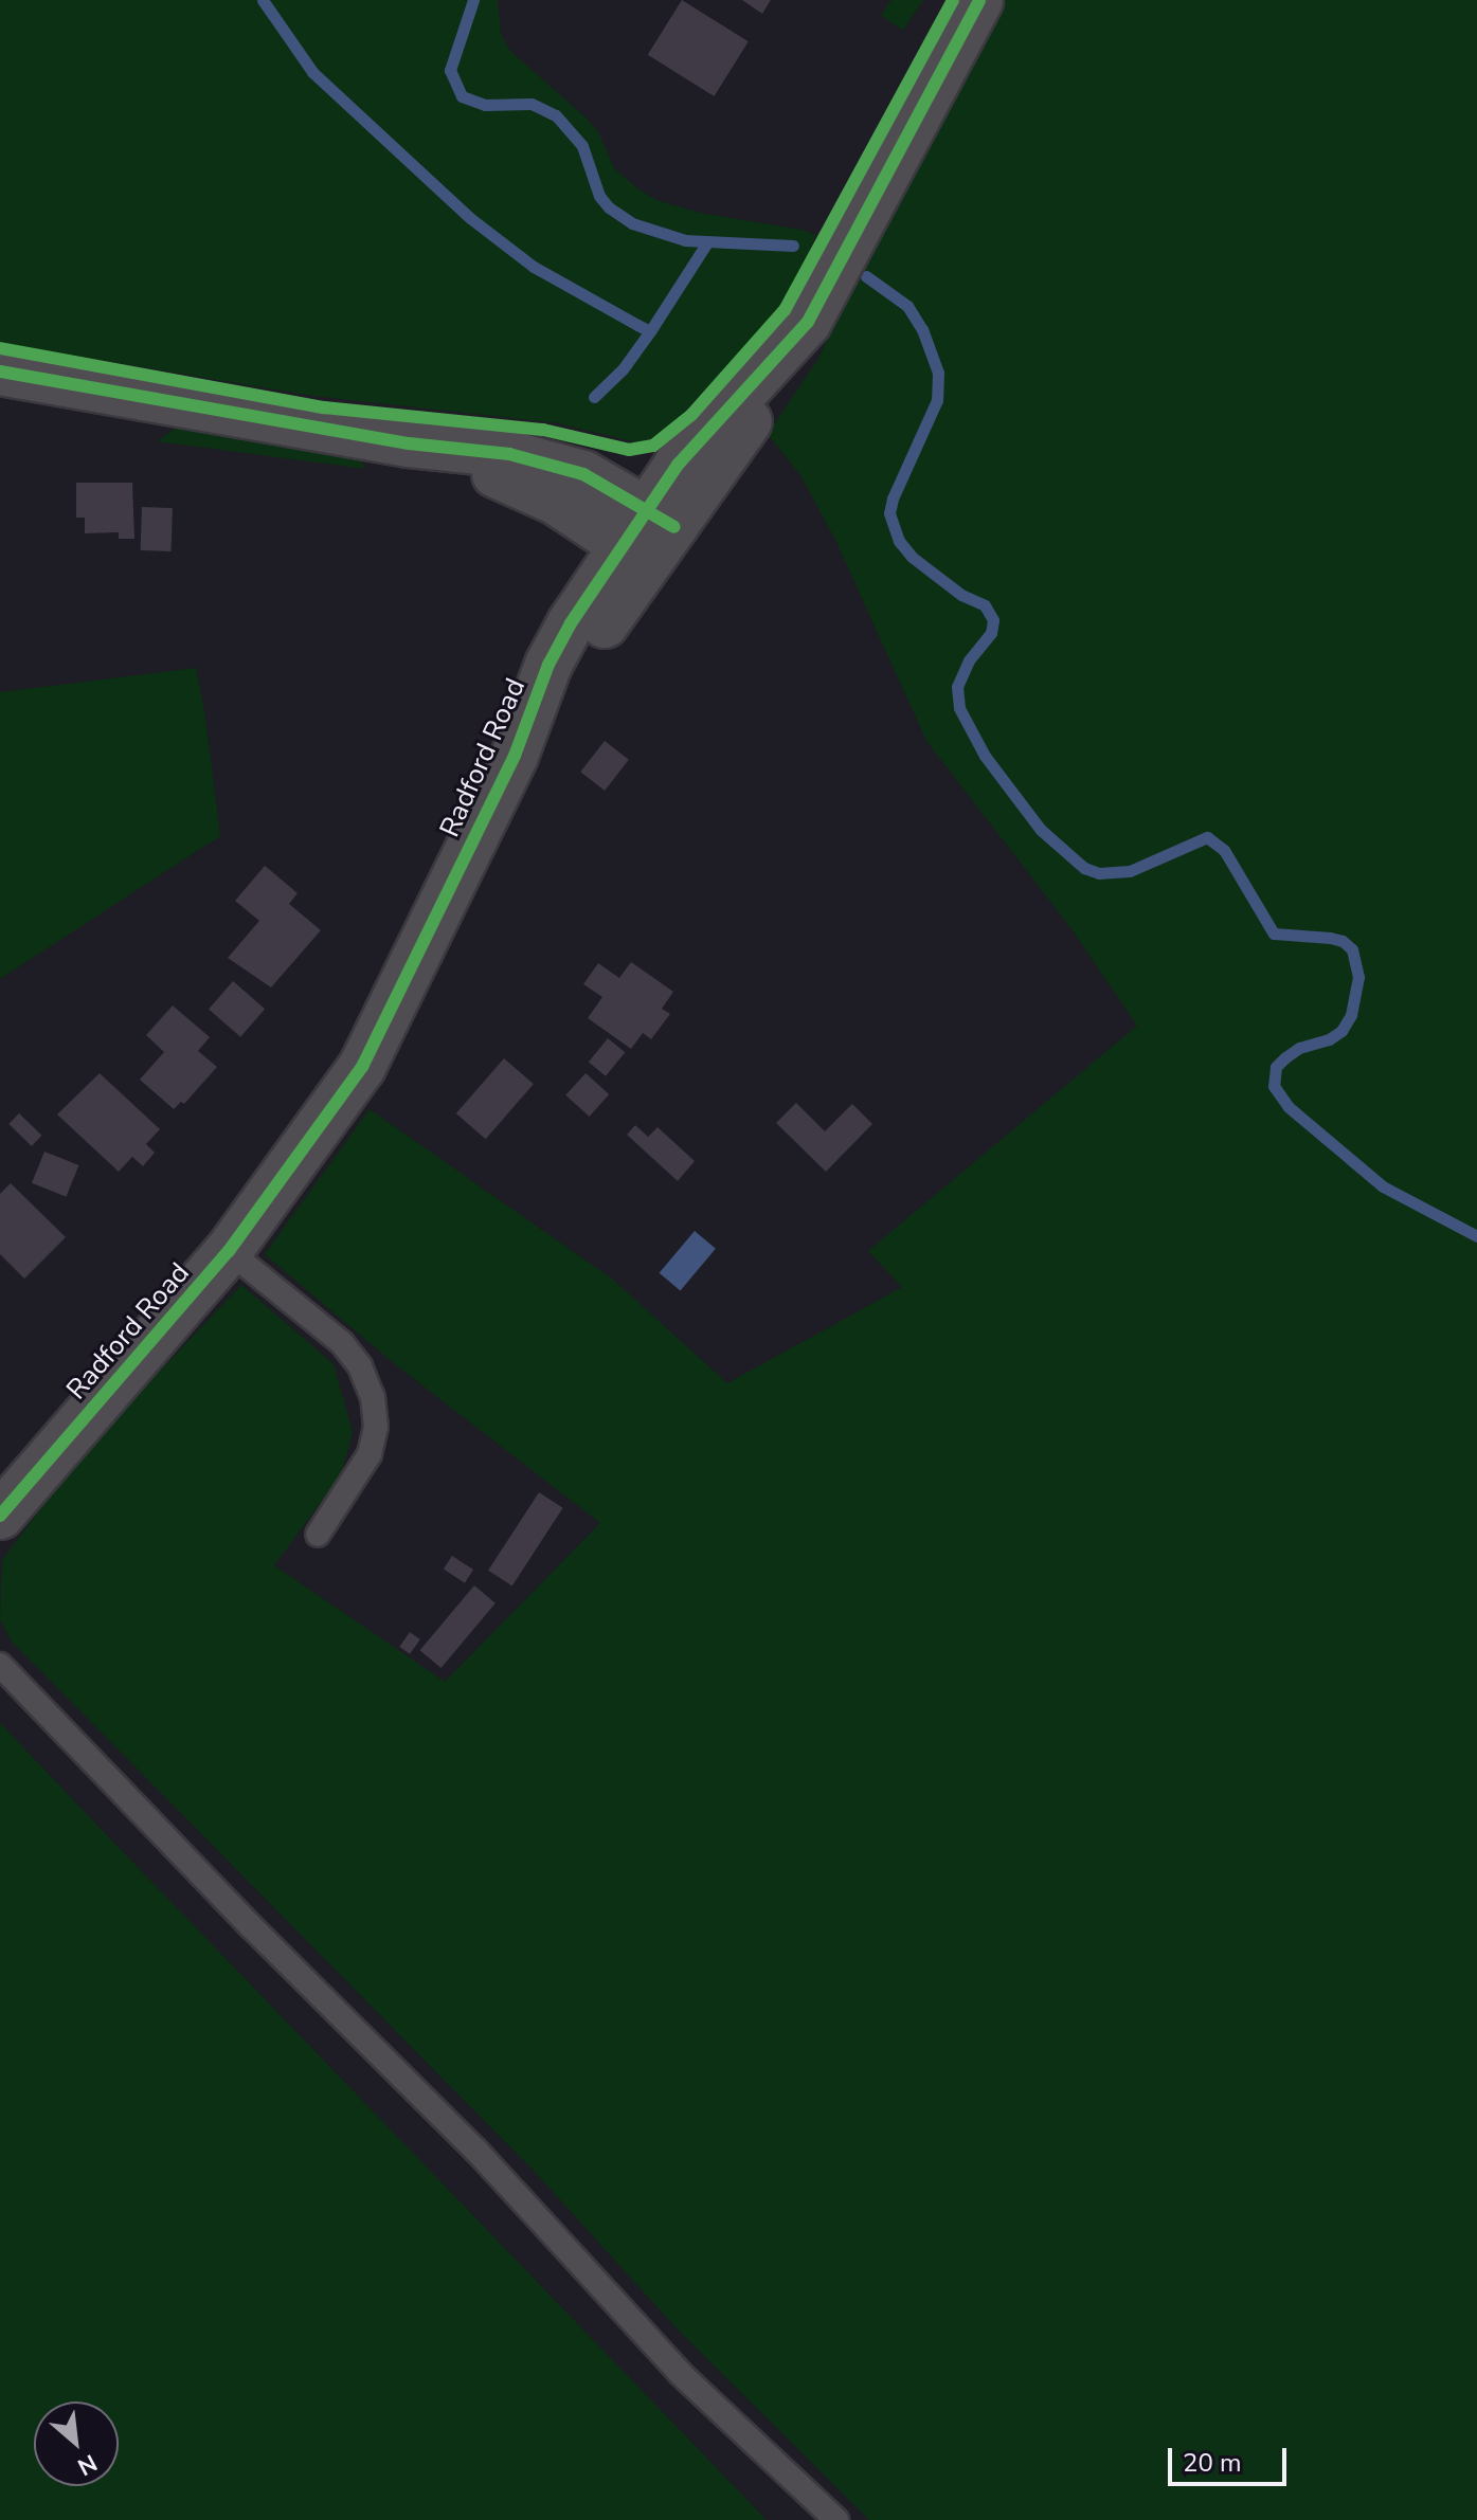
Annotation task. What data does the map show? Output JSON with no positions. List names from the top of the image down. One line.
{"streets":{"street":["Radford Road"]},"scale_bar":"20 m","north":"bottom right"}
